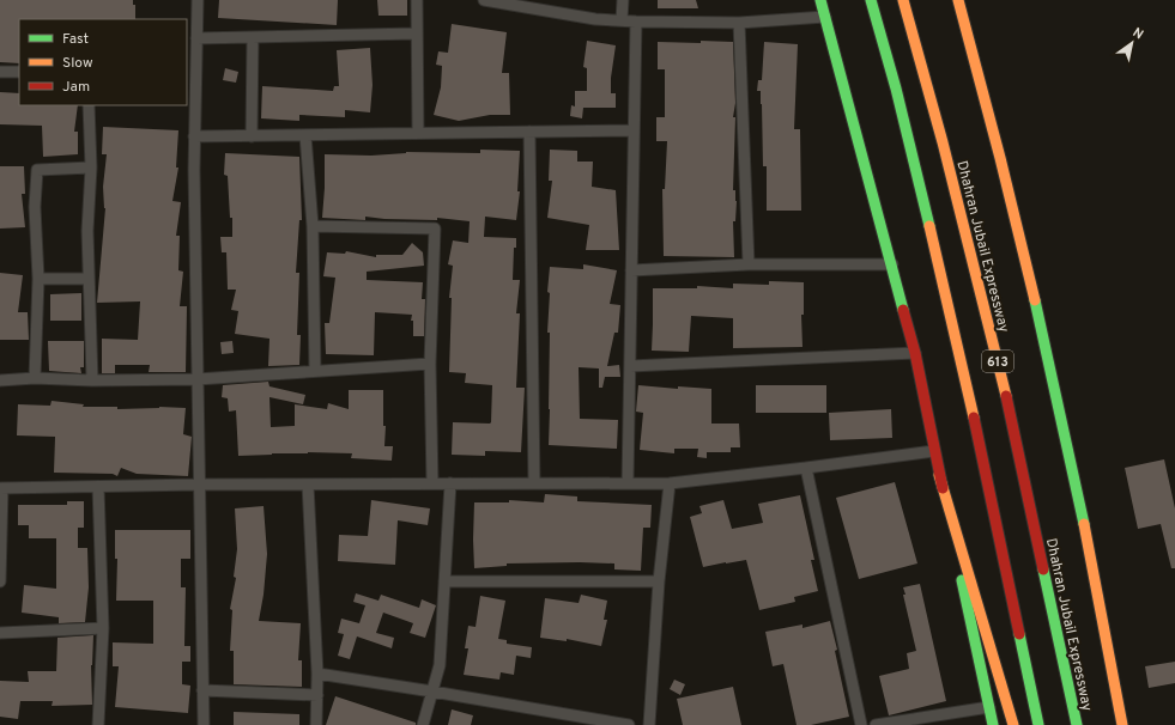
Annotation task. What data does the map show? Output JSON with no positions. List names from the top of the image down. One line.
{"streets":{"main road":["Dhahran Jubail Expressway","613"]},"legend":["Fast","Slow","Jam"],"north":"top right"}
